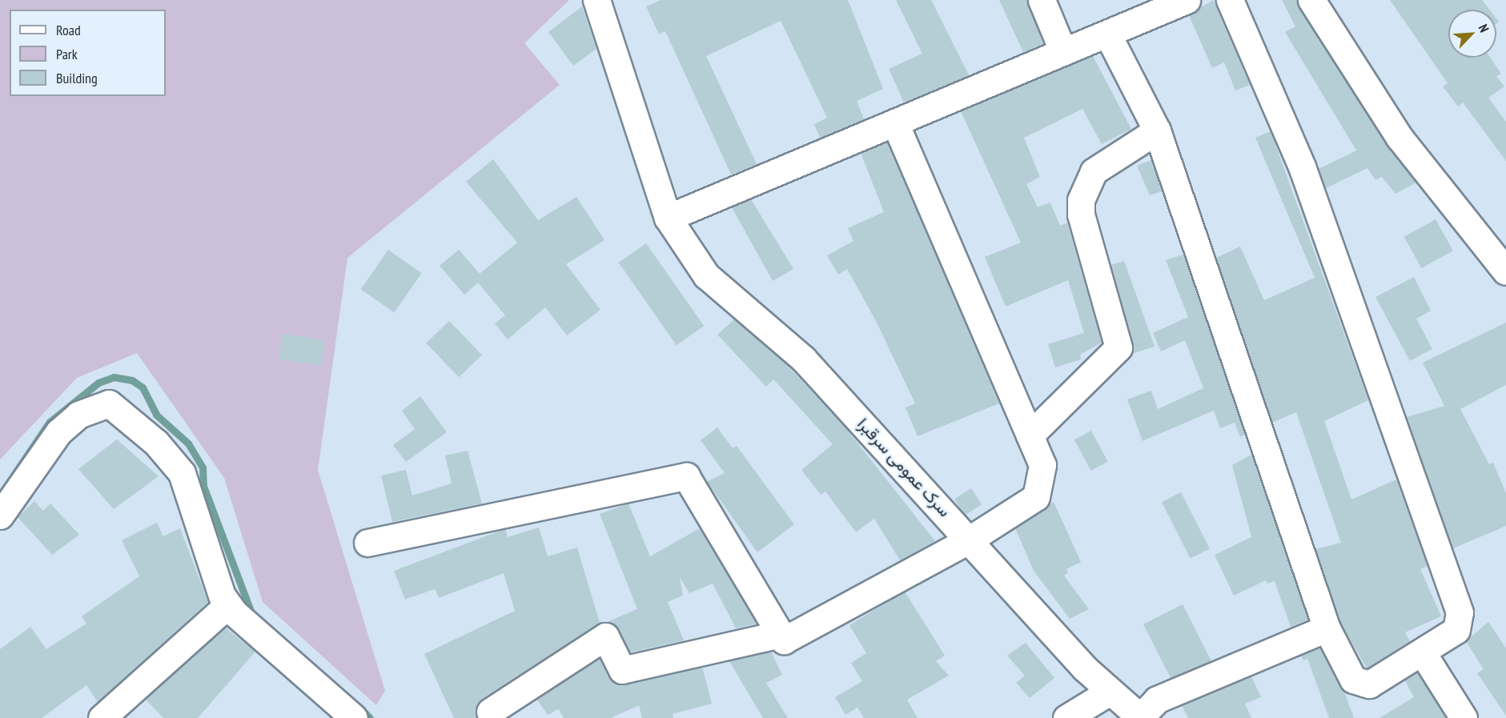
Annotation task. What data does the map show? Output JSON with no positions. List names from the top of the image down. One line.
{"streets":{"street":["سرک عمومی سرقبرا"]},"legend":["Road","Park","Building"],"north":"top right"}
